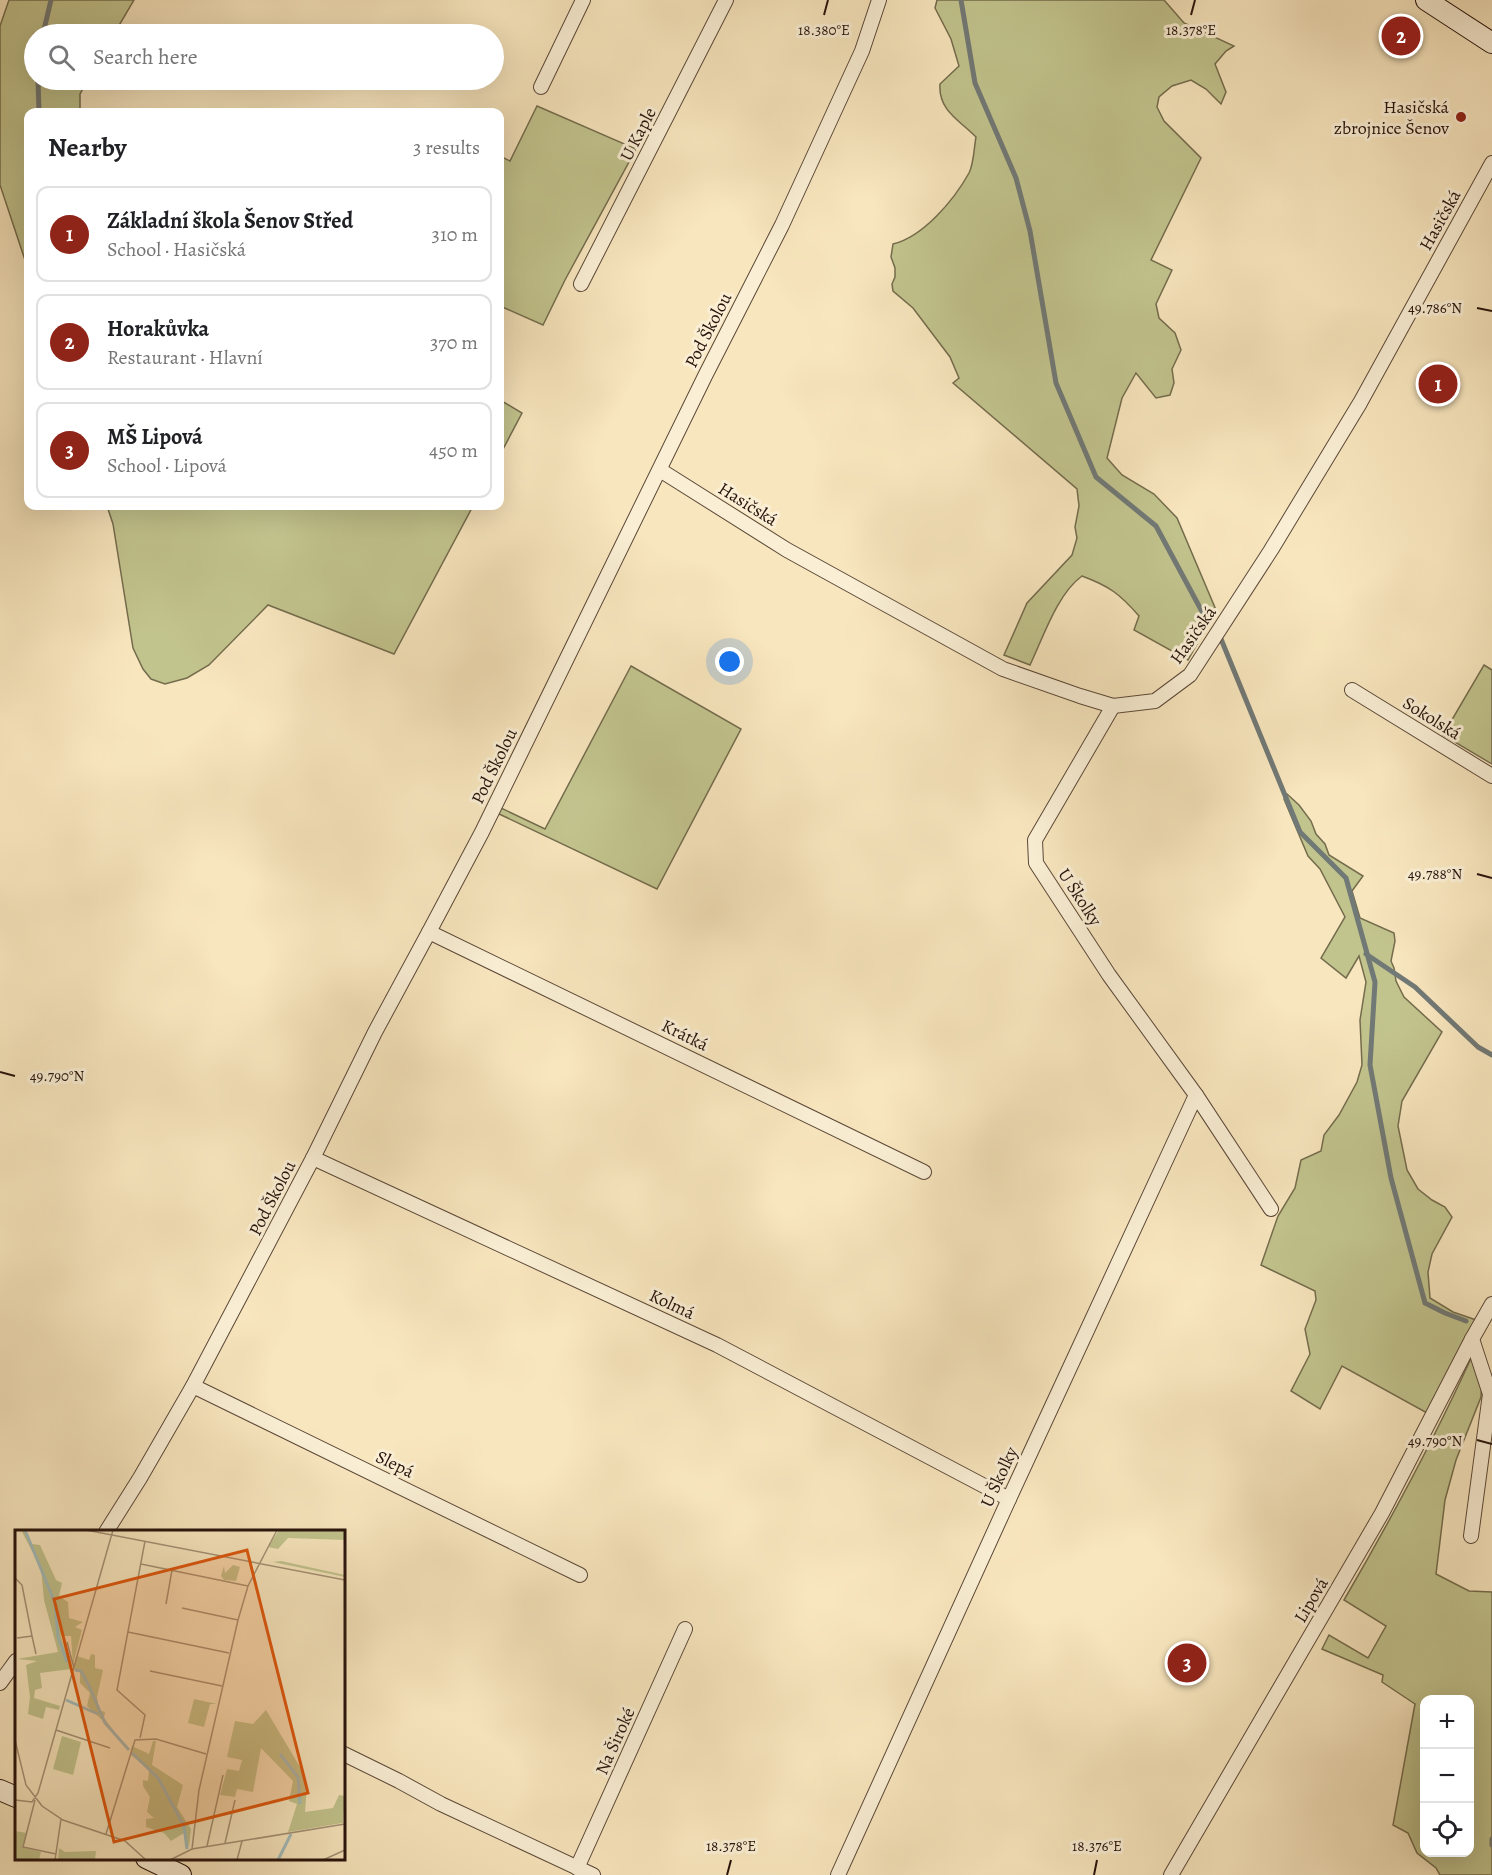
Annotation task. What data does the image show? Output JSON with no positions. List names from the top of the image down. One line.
{"streets":{"street":["U Kaple","Hasičská","Pod Školou","Sokolská","U Školky","Krátká","Kolmá","Slepá","Lipová","Na Široké"]},"crossings":[["Hasičská","Pod Školou"],["Hasičská","U Školky"],["Pod Školou","Krátká"],["Pod Školou","Kolmá"],["Pod Školou","Slepá"],["U Školky","Kolmá"]],"places":["Hasičská zbrojnice Šenov"],"page":{"pins":["2","1","3"],"search":"Search here","heading":["Nearby","3 results"],"list":[{"mark":"1","name":"Základní škola Šenov Střed","note":"School · Hasičská","value":"310 m"},{"mark":"2","name":"Horakůvka","note":"Restaurant · Hlavní","value":"370 m"},{"mark":"3","name":"MŠ Lipová","note":"School · Lipová","value":"450 m"}],"map_buttons":["+","−"]},"coordinates":["18.380°E","18.378°E","49.786°N","49.788°N","49.790°N","18.376°E"]}
